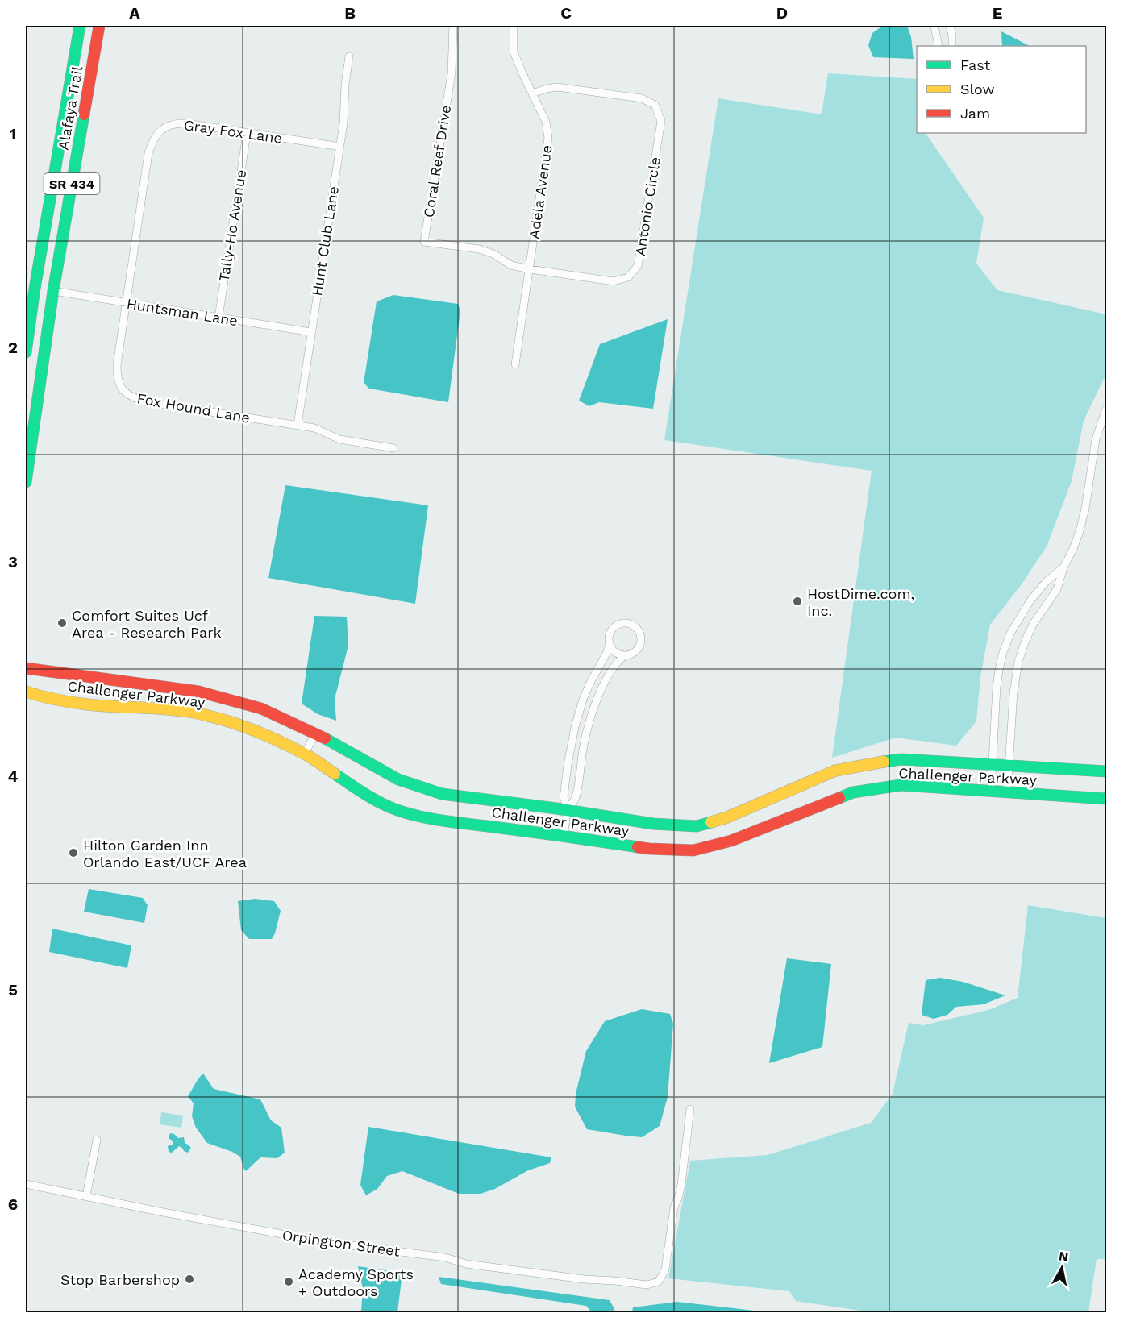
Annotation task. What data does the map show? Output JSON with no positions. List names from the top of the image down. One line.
{"streets":{"main road":["Alafaya Trail","SR 434","Challenger Parkway"],"street":["Gray Fox Lane","Coral Reef Drive","Adela Avenue","Antonio Circle","Tally-Ho Avenue","Hunt Club Lane","Huntsman Lane","Fox Hound Lane","Orpington Street"]},"crossings":[["Alafaya Trail","Huntsman Lane"],["Gray Fox Lane","Tally-Ho Avenue"],["Gray Fox Lane","Hunt Club Lane"],["Gray Fox Lane","Huntsman Lane"],["Gray Fox Lane","Fox Hound Lane"],["Coral Reef Drive","Antonio Circle"],["Adela Avenue","Antonio Circle"],["Tally-Ho Avenue","Huntsman Lane"],["Hunt Club Lane","Huntsman Lane"],["Hunt Club Lane","Fox Hound Lane"],["Huntsman Lane","Fox Hound Lane"]],"places":["HostDime.com, Inc.","Comfort Suites Ucf Area - Research Park","Hilton Garden Inn Orlando East/UCF Area","Stop Barbershop","Academy Sports + Outdoors"],"legend":["Fast","Slow","Jam"],"north":"top","grid":{"columns":["A","B","C","D","E"],"rows":["1","2","3","4","5","6"]}}
